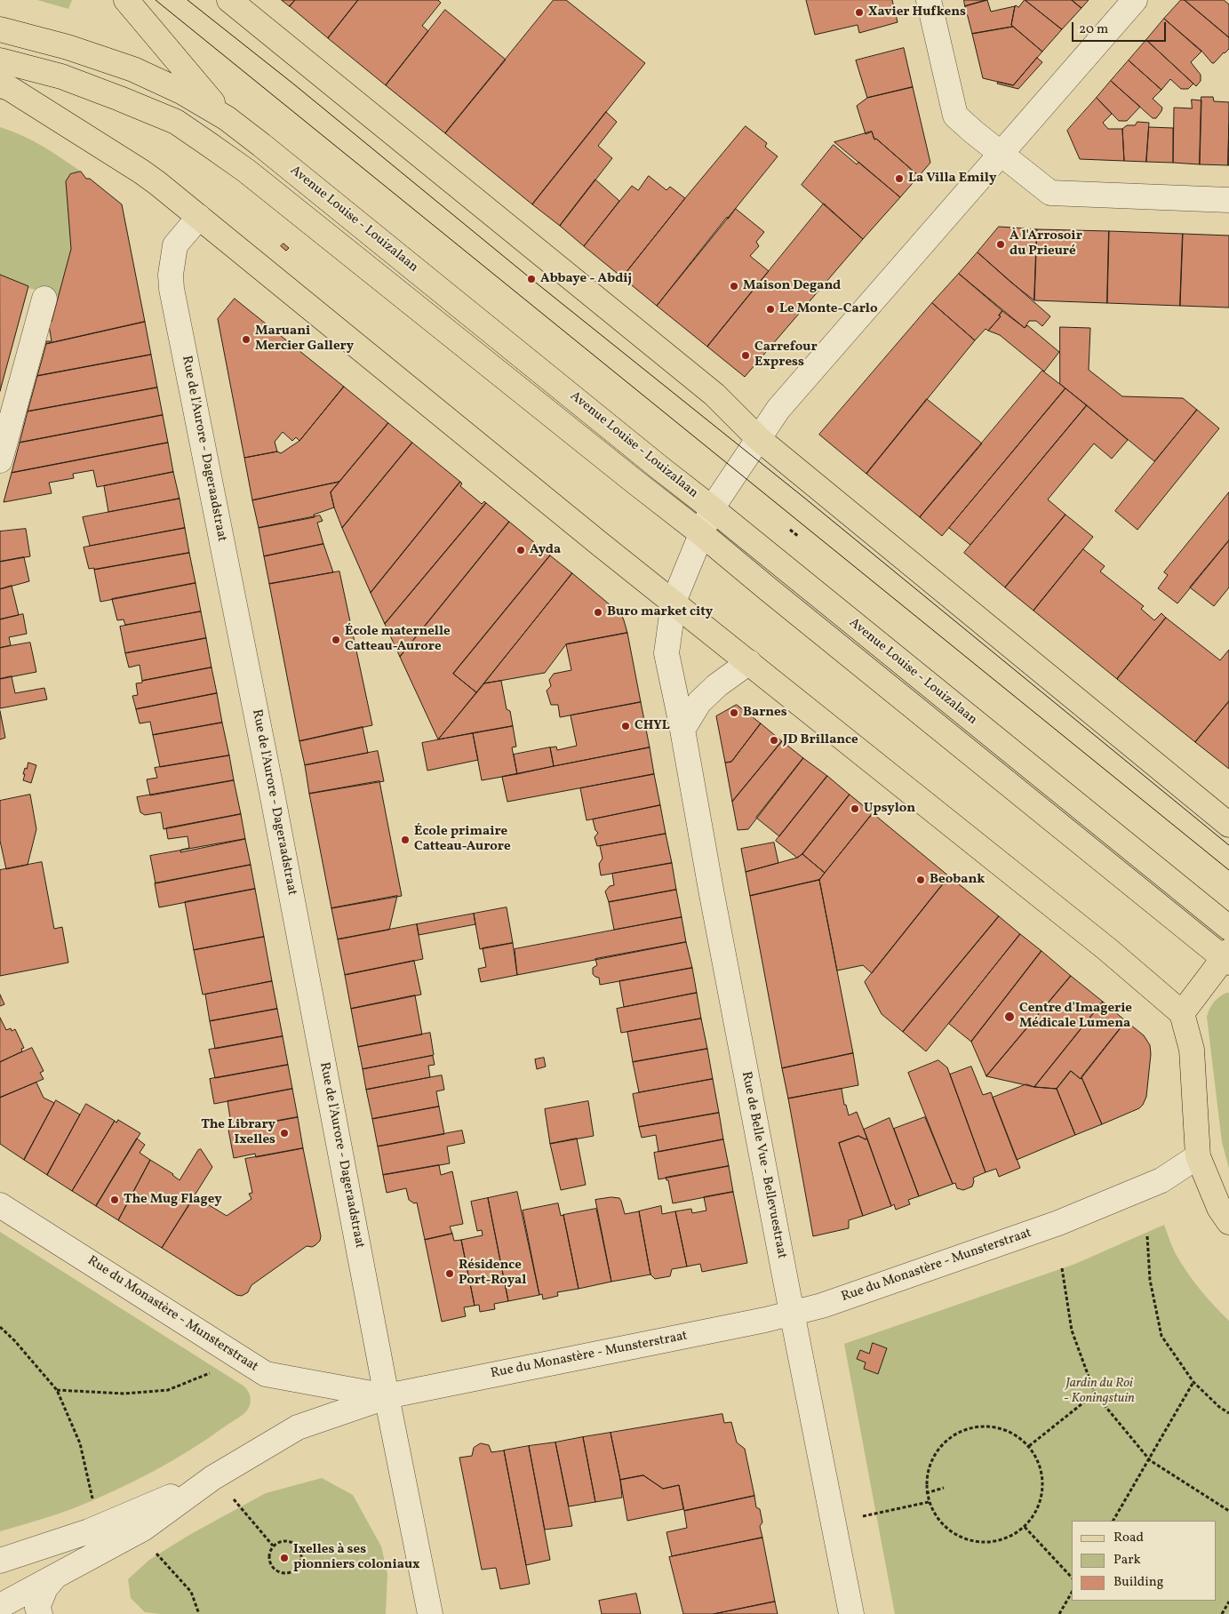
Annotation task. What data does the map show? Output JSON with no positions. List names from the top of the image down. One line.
{"streets":{"main road":["Avenue Louise - Louizalaan"],"street":["Rue de l'Aurore - Dageraadstraat","Rue de Belle Vue - Bellevuestraat","Rue du Monastère - Munsterstraat"]},"crossings":[["Avenue Louise - Louizalaan","Rue de Belle Vue - Bellevuestraat"],["Rue de l'Aurore - Dageraadstraat","Rue du Monastère - Munsterstraat"],["Rue de Belle Vue - Bellevuestraat","Rue du Monastère - Munsterstraat"]],"parks":["Jardin du Roi - Koningstuin"],"places":["Xavier Hufkens","La Villa Emily","À l'Arrosoir du Prieuré","Abbaye - Abdij","Maison Degand","Le Monte-Carlo","Maruani Mercier Gallery","Carrefour Express","Ayda","Buro market city","École maternelle Catteau-Aurore","Barnes","CHYL","JD Brillance","Upsylon","École primaire Catteau-Aurore","Beobank","Centre d'Imagerie Médicale Lumena","The Library Ixelles","The Mug Flagey","Résidence Port-Royal","Ixelles à ses pionniers coloniaux"],"legend":["Road","Park","Building"],"scale_bar":"20 m"}
